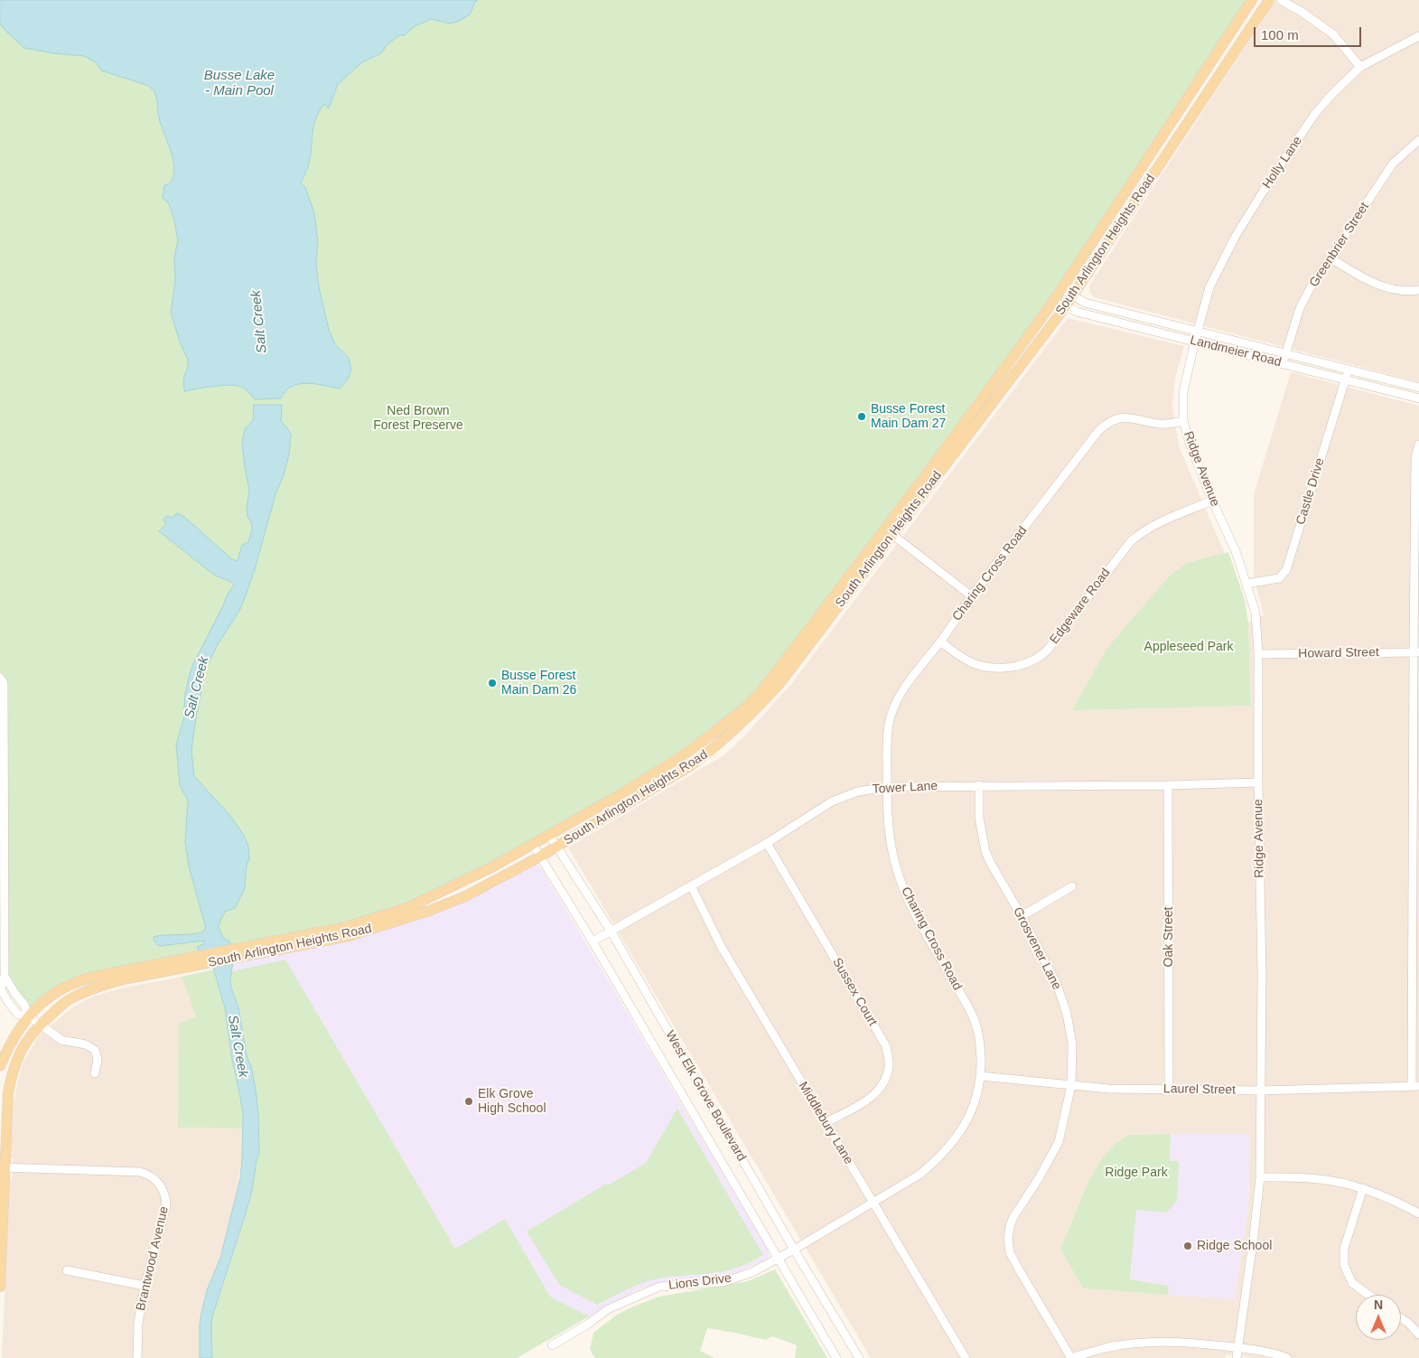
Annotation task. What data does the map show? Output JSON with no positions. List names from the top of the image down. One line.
{"streets":{"main road":["South Arlington Heights Road"],"street":["Holly Lane","Greenbrier Street","Landmeier Road","Ridge Avenue","Castle Drive","Charing Cross Road","Edgeware Road","Howard Street","Tower Lane","Oak Street","Grosvener Lane","Sussex Court","Laurel Street","West Elk Grove Boulevard","Middlebury Lane","Brantwood Avenue","Lions Drive"]},"crossings":[["Holly Lane","Landmeier Road"],["Holly Lane","Ridge Avenue"],["South Arlington Heights Road","Landmeier Road"],["South Arlington Heights Road","West Elk Grove Boulevard"],["South Arlington Heights Road","Brantwood Avenue"],["Greenbrier Street","Landmeier Road"],["Landmeier Road","Ridge Avenue"],["Landmeier Road","Castle Drive"],["Ridge Avenue","Castle Drive"],["Ridge Avenue","Charing Cross Road"],["Ridge Avenue","Edgeware Road"],["Ridge Avenue","Howard Street"],["Ridge Avenue","Tower Lane"],["Ridge Avenue","Laurel Street"],["Charing Cross Road","Edgeware Road"],["Charing Cross Road","Tower Lane"],["Charing Cross Road","Laurel Street"],["Charing Cross Road","West Elk Grove Boulevard"],["Charing Cross Road","Middlebury Lane"],["Charing Cross Road","Lions Drive"],["Tower Lane","Oak Street"],["Tower Lane","Grosvener Lane"],["Tower Lane","Sussex Court"],["Tower Lane","West Elk Grove Boulevard"],["Tower Lane","Middlebury Lane"],["Oak Street","Laurel Street"],["Grosvener Lane","Laurel Street"],["Sussex Court","Middlebury Lane"],["West Elk Grove Boulevard","Lions Drive"]],"water":["Busse Lake - Main Pool","Salt Creek"],"parks":["Ned Brown Forest Preserve","Appleseed Park","Ridge Park"],"places":["Busse Forest Main Dam 27","Busse Forest Main Dam 26","Elk Grove High School","Ridge School"],"scale_bar":"100 m","north":"top"}
